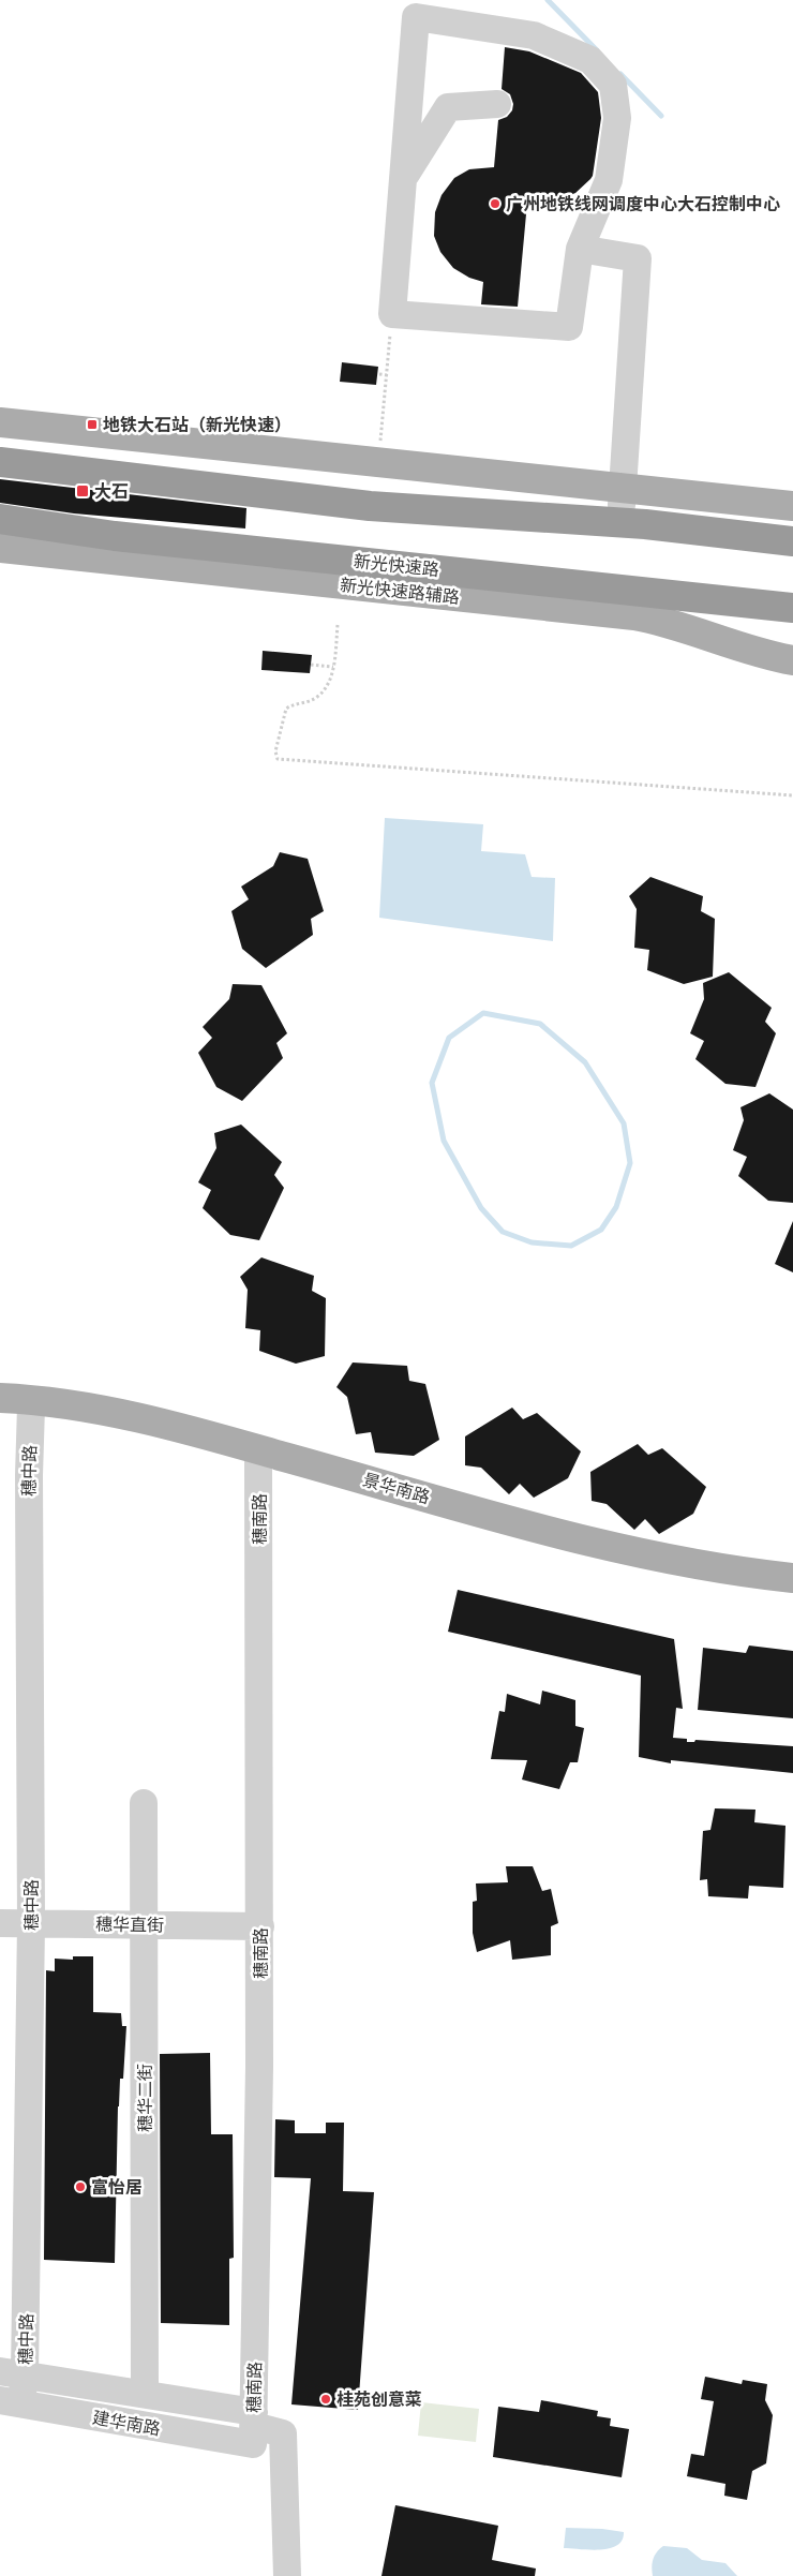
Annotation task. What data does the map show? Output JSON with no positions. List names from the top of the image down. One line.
{"streets":{"highway":["新光快速路"],"main road":["新光快速路辅路","景华南路"],"street":["穗中路","穗南路","穗华直街","穗华二街","建华南路"]},"crossings":[["穗中路","穗华直街"],["穗中路","建华南路"],["穗南路","穗华直街"],["穗南路","建华南路"],["穗华直街","穗华二街"],["穗华二街","建华南路"]],"places":{"other":["广州地铁线网调度中心大石控制中心","富怡居","桂苑创意菜"],"transit":["地铁大石站（新光快速）","大石"]}}
